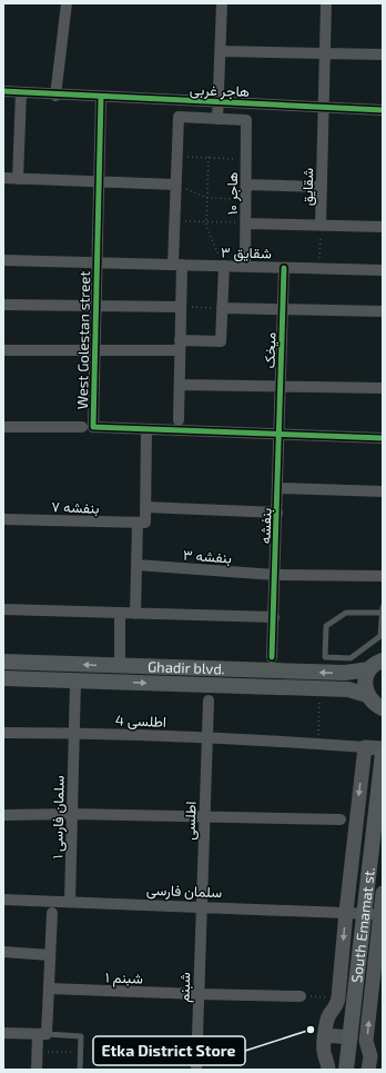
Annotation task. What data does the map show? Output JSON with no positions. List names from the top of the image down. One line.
{"streets":{"main road":["Ghadir blvd.","South Emamat st."],"street":["هاجر غربی","شقایق","هاجر ۱۰","شقایق ۳","West Golestan street","میخک","بنفشه ۷","بنفشه","بنفشه ۳","اطلسی 4","سلمان فارسی ۱","اطلسی","سلمان فارسی","شبنم ۱","شبنم"]},"crossings":[["هاجر غربی","شقایق"],["هاجر غربی","West Golestan street"],["شقایق","شقایق ۳"],["هاجر ۱۰","شقایق ۳"],["شقایق ۳","West Golestan street"],["شقایق ۳","میخک"],["West Golestan street","میخک"],["West Golestan street","بنفشه"],["میخک","بنفشه"],["بنفشه","بنفشه ۳"],["Ghadir blvd.","سلمان فارسی ۱"],["اطلسی 4","سلمان فارسی ۱"],["اطلسی 4","اطلسی"],["سلمان فارسی ۱","سلمان فارسی"],["اطلسی","سلمان فارسی"],["اطلسی","شبنم"],["سلمان فارسی","South Emamat st."],["سلمان فارسی","شبنم"],["شبنم ۱","شبنم"]],"places":["Etka District Store"]}
